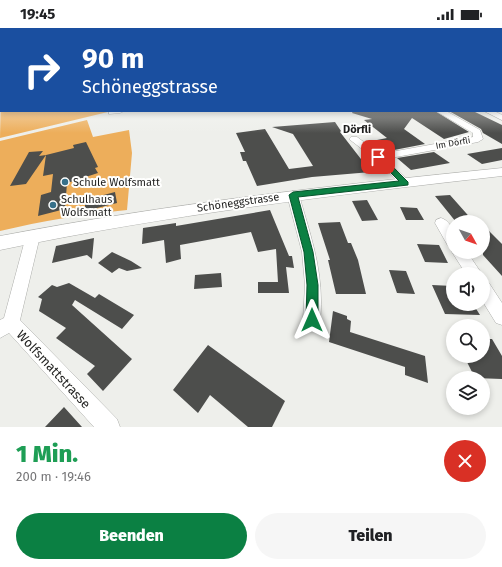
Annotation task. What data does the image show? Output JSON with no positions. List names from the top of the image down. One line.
{"streets":{"street":["Im Dörfli","Schöneggstrasse","Wolfsmattstrasse"]},"crossings":[["Schöneggstrasse","Wolfsmattstrasse"]],"districts":["Dörfli"],"places":["Schule Wolfsmatt","Schulhaus Wolfsmatt"],"north":"bottom right","page":{"status":"19:45","turn":["90 m","Schöneggstrasse"],"heading":["1 Min.","200 m · 19:46"],"buttons":["Beenden","Teilen"]}}
